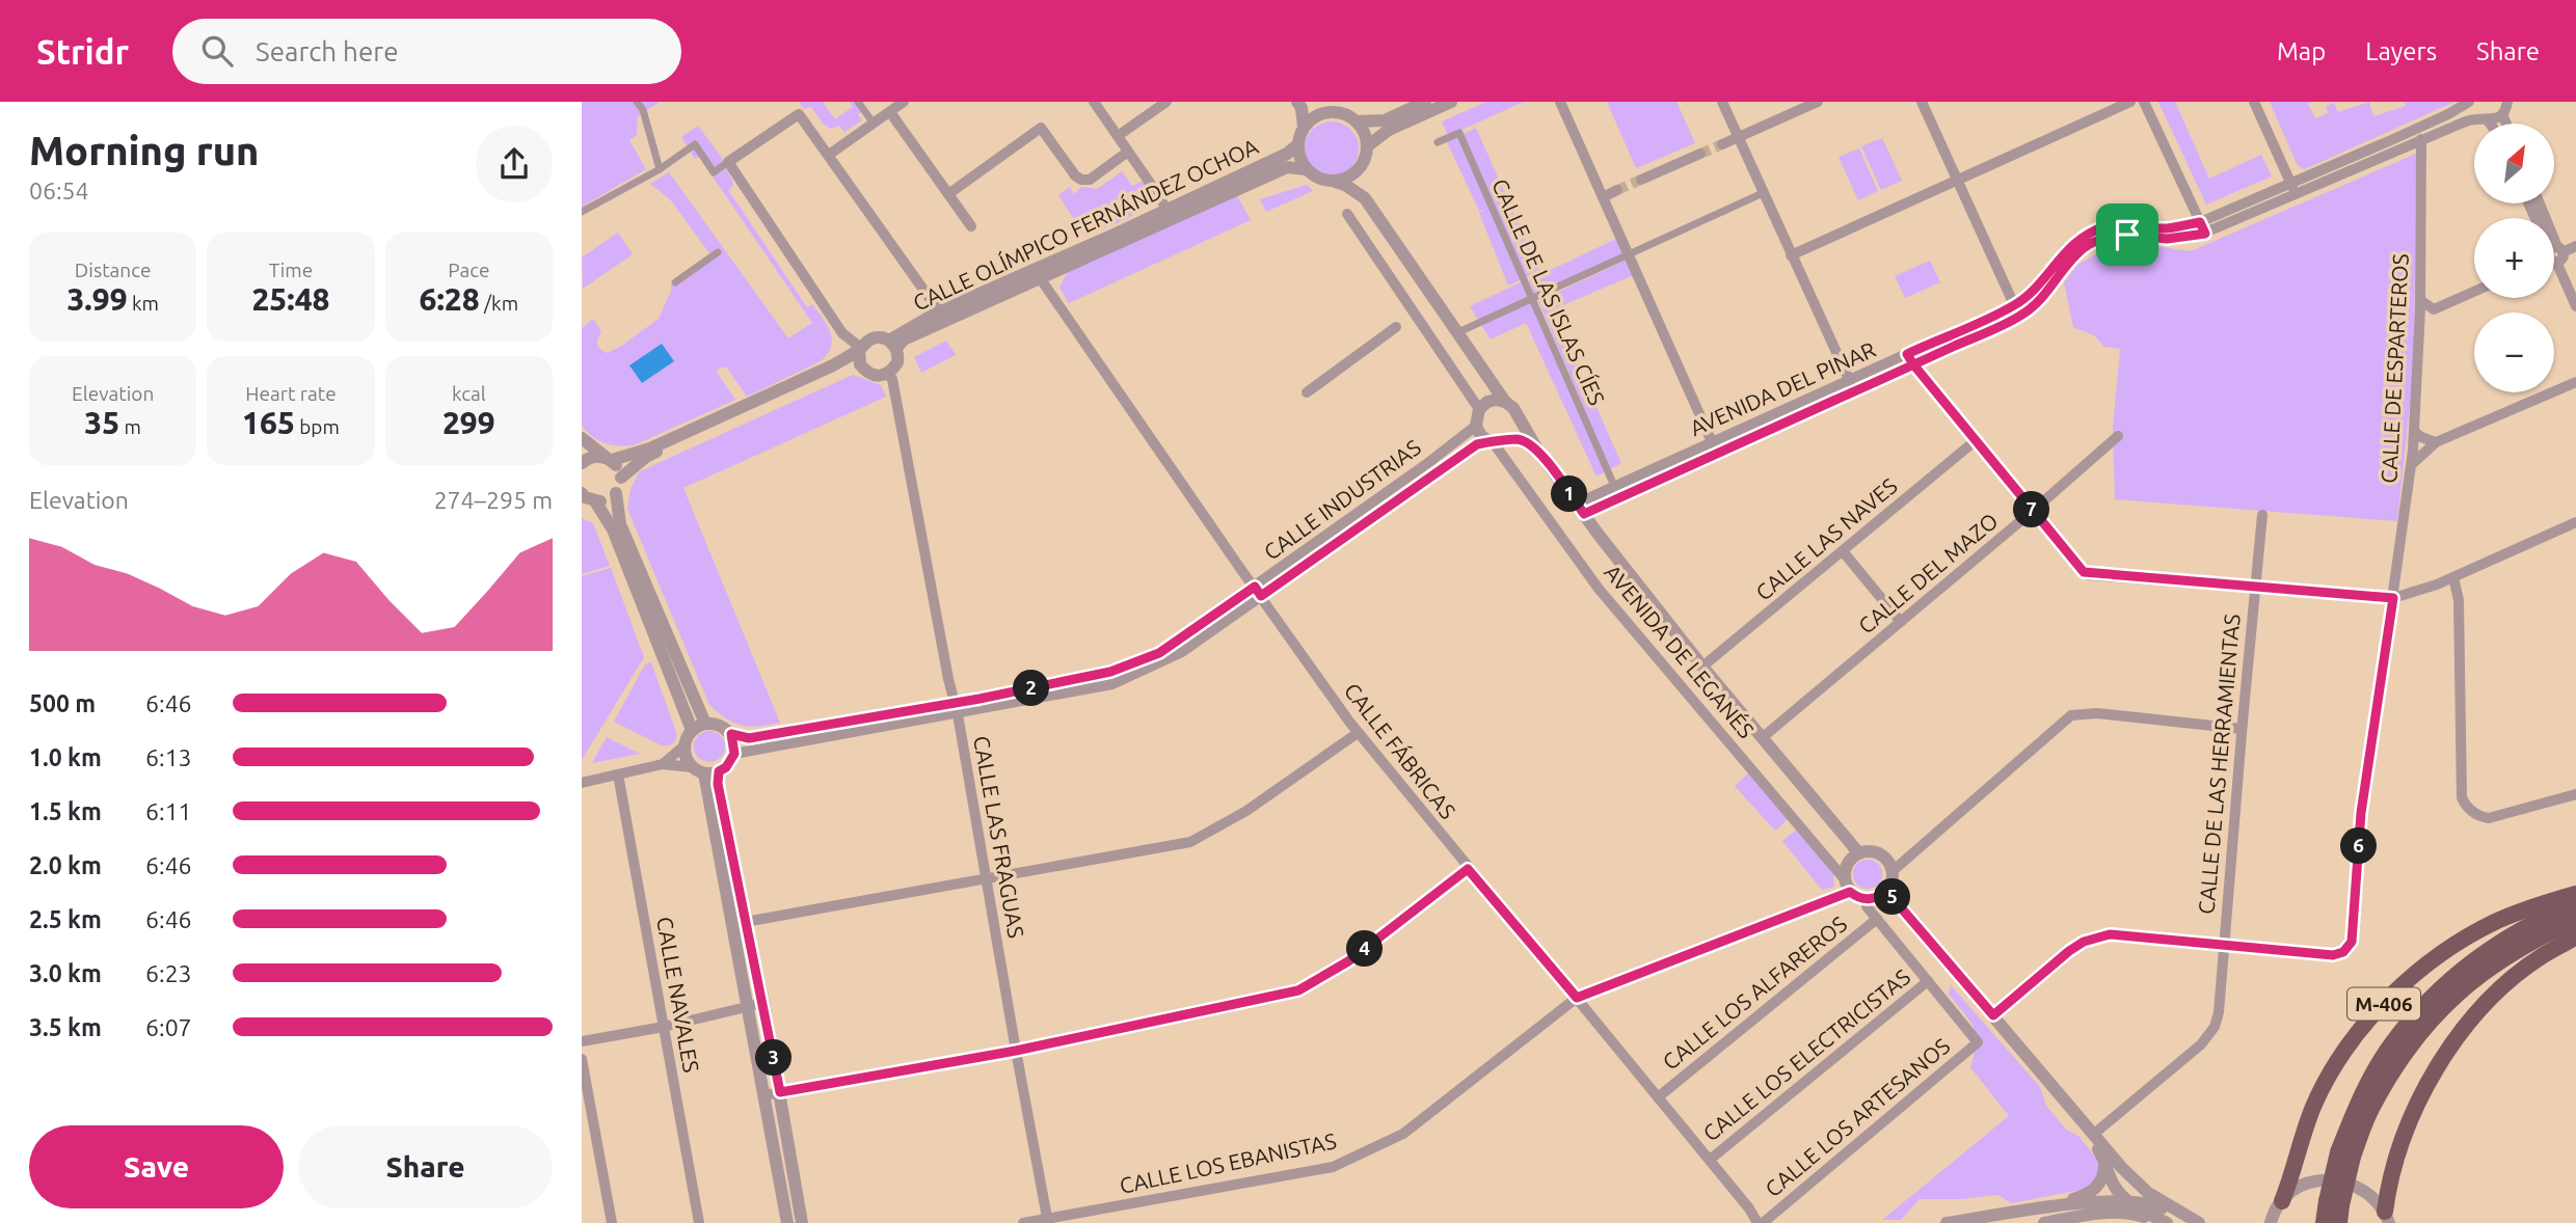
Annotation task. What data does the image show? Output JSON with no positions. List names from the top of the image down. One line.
{"streets":{"highway":["M-406"],"street":["CALLE OLÍMPICO FERNÁNDEZ OCHOA","CALLE DE LAS ISLAS CÍES","CALLE DE ESPARTEROS","AVENIDA DEL PINAR","CALLE INDUSTRIAS","CALLE LAS NAVES","CALLE DEL MAZO","AVENIDA DE LEGANÉS","CALLE FÁBRICAS","CALLE DE LAS HERRAMIENTAS","CALLE LAS FRAGUAS","CALLE LOS ALFAREROS","CALLE NAVALES","CALLE LOS ELECTRICISTAS","CALLE LOS ARTESANOS","CALLE LOS EBANISTAS"]},"crossings":[["CALLE OLÍMPICO FERNÁNDEZ OCHOA","CALLE FÁBRICAS"],["CALLE OLÍMPICO FERNÁNDEZ OCHOA","CALLE LAS FRAGUAS"],["CALLE DE LAS ISLAS CÍES","AVENIDA DEL PINAR"],["CALLE DE ESPARTEROS","AVENIDA DEL PINAR"],["CALLE DE ESPARTEROS","CALLE DE LAS HERRAMIENTAS"],["AVENIDA DEL PINAR","AVENIDA DE LEGANÉS"],["CALLE INDUSTRIAS","AVENIDA DE LEGANÉS"],["CALLE INDUSTRIAS","CALLE FÁBRICAS"],["CALLE INDUSTRIAS","CALLE LAS FRAGUAS"],["CALLE LAS NAVES","AVENIDA DE LEGANÉS"],["CALLE DEL MAZO","AVENIDA DE LEGANÉS"],["AVENIDA DE LEGANÉS","CALLE LOS EBANISTAS"],["CALLE FÁBRICAS","CALLE LOS ALFAREROS"],["CALLE FÁBRICAS","CALLE LOS ELECTRICISTAS"],["CALLE FÁBRICAS","CALLE LOS ARTESANOS"],["CALLE FÁBRICAS","CALLE LOS EBANISTAS"],["CALLE LAS FRAGUAS","CALLE LOS EBANISTAS"],["CALLE LOS ELECTRICISTAS","CALLE LOS ARTESANOS"]],"north":"top right","page":{"header":"Stridr","search":"Search here","nav":["Map","Layers","Share"],"heading":["Morning run","06:54"],"map_buttons":["+","−"],"stats":[["Distance","3.99 km"],["Time","25:48"],["Pace","6:28 /km"],["Elevation","35 m"],["Heart rate","165 bpm"],["kcal","299"]],"chart":["Elevation","274–295 m"],"pins":["1","7","2","6","5","4","3"],"list":[{"name":"500 m","note":"6:46"},{"name":"1.0 km","note":"6:13"},{"name":"1.5 km","note":"6:11"},{"name":"2.0 km","note":"6:46"},{"name":"2.5 km","note":"6:46"},{"name":"3.0 km","note":"6:23"},{"name":"3.5 km","note":"6:07"}],"buttons":["Save","Share"]}}
